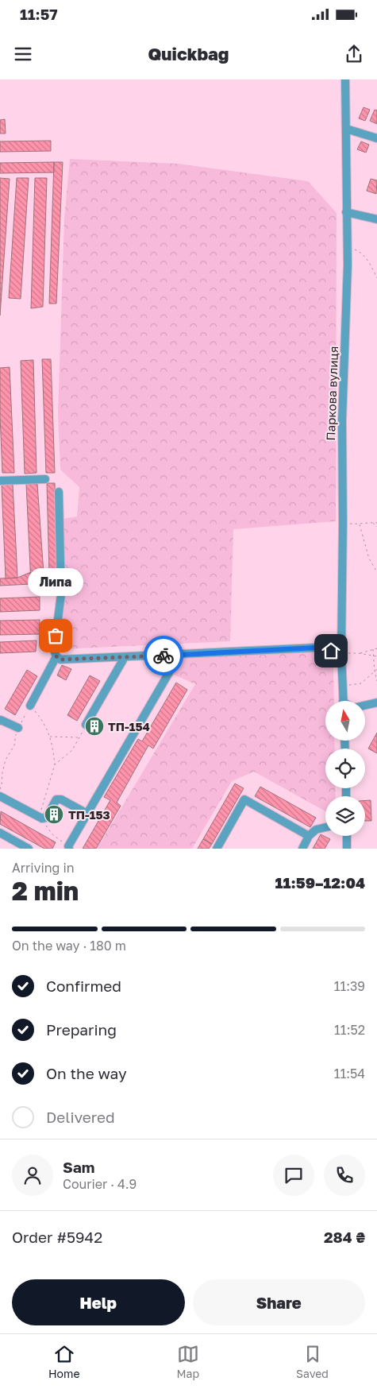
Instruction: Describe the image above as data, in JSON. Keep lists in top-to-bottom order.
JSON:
{
  "streets": {
    "street": ["Паркова вулиця"]
  },
  "places": {
    "other": ["Липа"],
    "building": ["ТП-154", "ТП-153"]
  },
  "north": "top",
  "page": {
    "status": "11:57",
    "header": "Quickbag",
    "bubble": "Липа",
    "heading": ["2 min", "Arriving in", "11:59–12:04"],
    "panel": [
      "Sam",
      "Courier · 4.9",
      "Order #5942",
      "284 ₴"
    ],
    "bar": "On the way · 180 m",
    "list": [
      ["Confirmed", "11:39"],
      ["Preparing", "11:52"],
      ["On the way", "11:54"],
      "Delivered"
    ],
    "buttons": ["Help", "Share"],
    "tabs": ["Home", "Map", "Saved"]
  }
}
